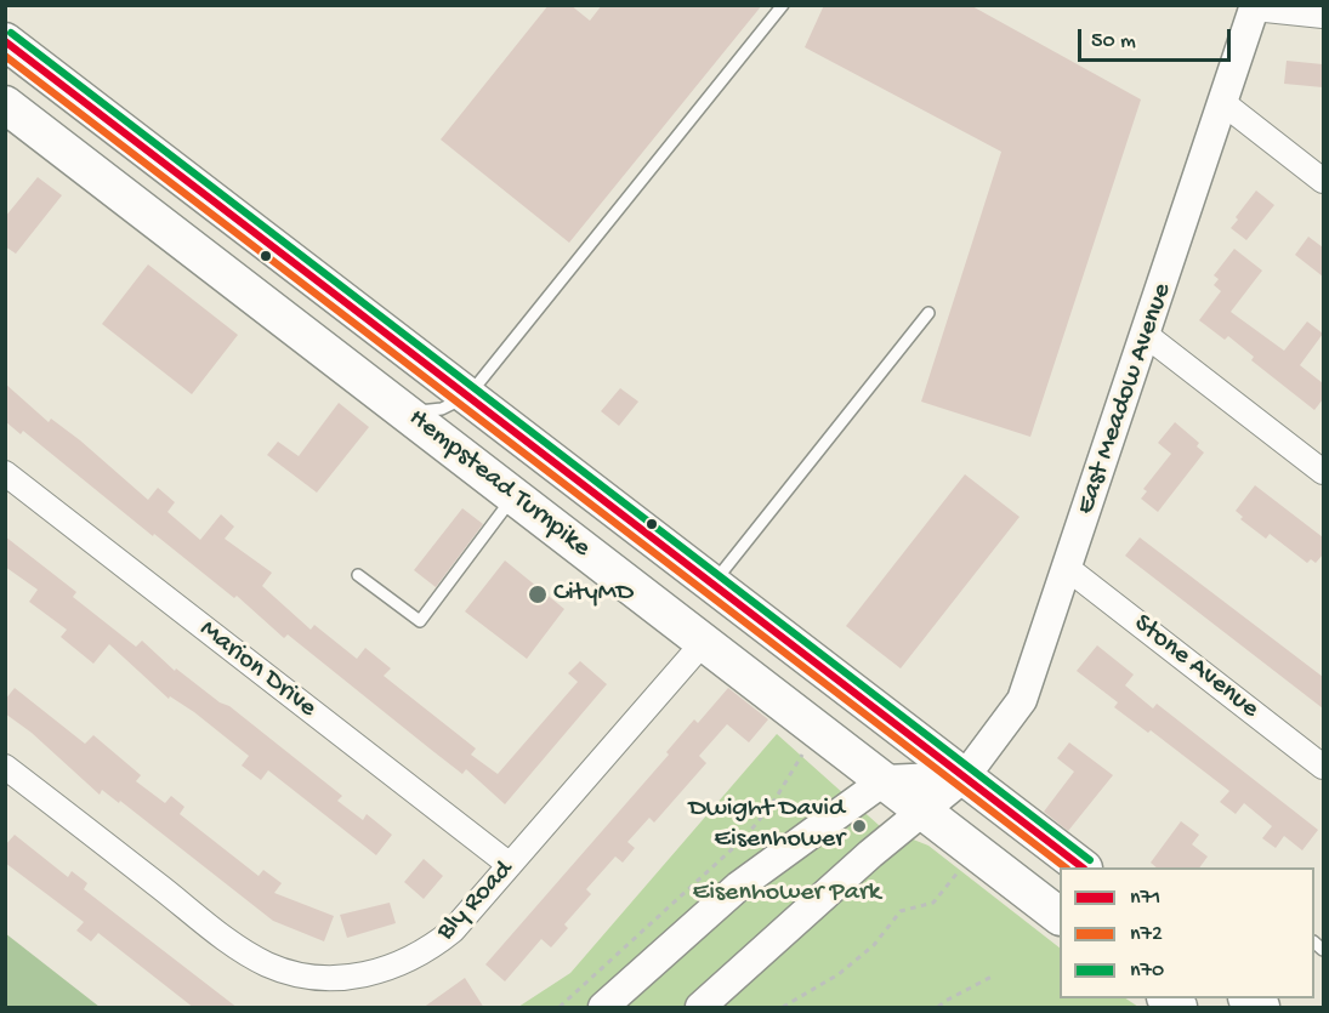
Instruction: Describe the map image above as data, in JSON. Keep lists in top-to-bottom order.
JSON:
{
  "streets": {
    "main road": ["Hempstead Turnpike"],
    "street": [
      "East Meadow Avenue",
      "Stone Avenue",
      "Marion Drive",
      "Bly Road"
    ]
  },
  "crossings": [
    ["East Meadow Avenue", "Hempstead Turnpike"],
    ["East Meadow Avenue", "Stone Avenue"],
    ["Hempstead Turnpike", "Bly Road"],
    ["Marion Drive", "Bly Road"]
  ],
  "parks": ["Eisenhower Park"],
  "places": ["CityMD", "Dwight David Eisenhower"],
  "lines": ["transit line n70", "transit line n71", "transit line n72"],
  "legend": ["n71", "n72", "n70"],
  "scale_bar": "50 m"
}
